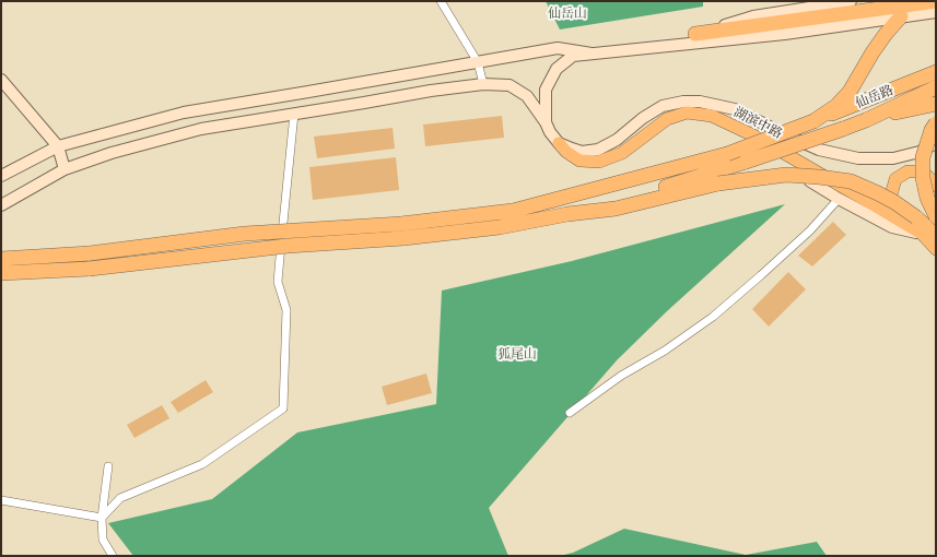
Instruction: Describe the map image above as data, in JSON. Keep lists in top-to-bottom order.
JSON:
{
  "streets": {
    "highway": ["仙岳路"],
    "main road": ["湖滨中路"]
  },
  "parks": ["仙岳山", "狐尾山"]
}
